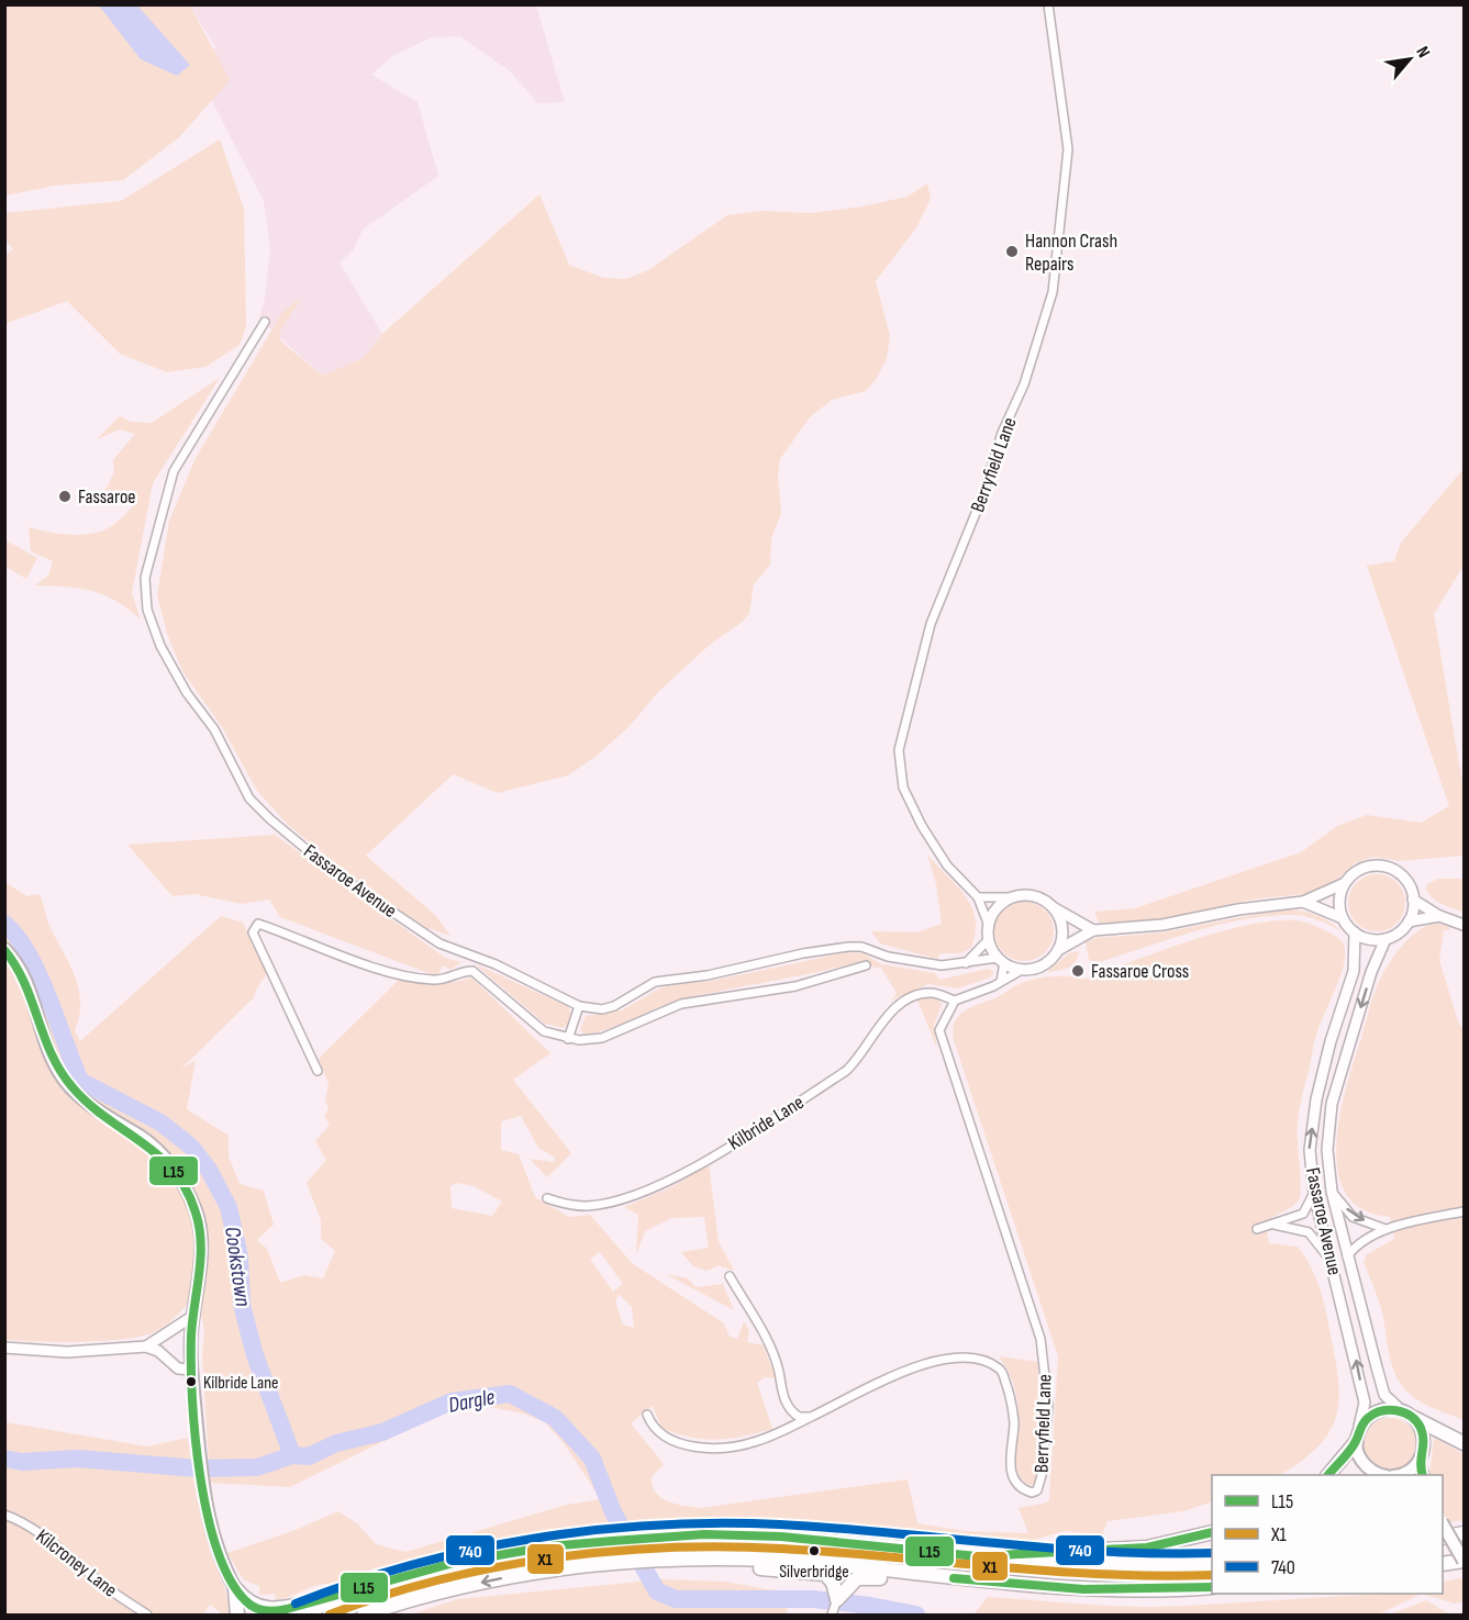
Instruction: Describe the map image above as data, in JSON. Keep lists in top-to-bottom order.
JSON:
{
  "streets": {
    "street": [
      "Berryfield Lane",
      "Fassaroe Avenue",
      "Kilbride Lane",
      "Kilcroney Lane"
    ]
  },
  "crossings": [
    ["Berryfield Lane", "Fassaroe Avenue"],
    ["Berryfield Lane", "Kilbride Lane"]
  ],
  "water": ["Cookstown", "Dargle"],
  "places": [
    "Hannon Crash Repairs",
    "Fassaroe",
    "Fassaroe Cross",
    "Kilbride Lane",
    "Silverbridge"
  ],
  "lines": ["transit line L15", "transit line 740", "transit line X1"],
  "legend": ["L15", "X1", "740"],
  "north": "top right"
}
